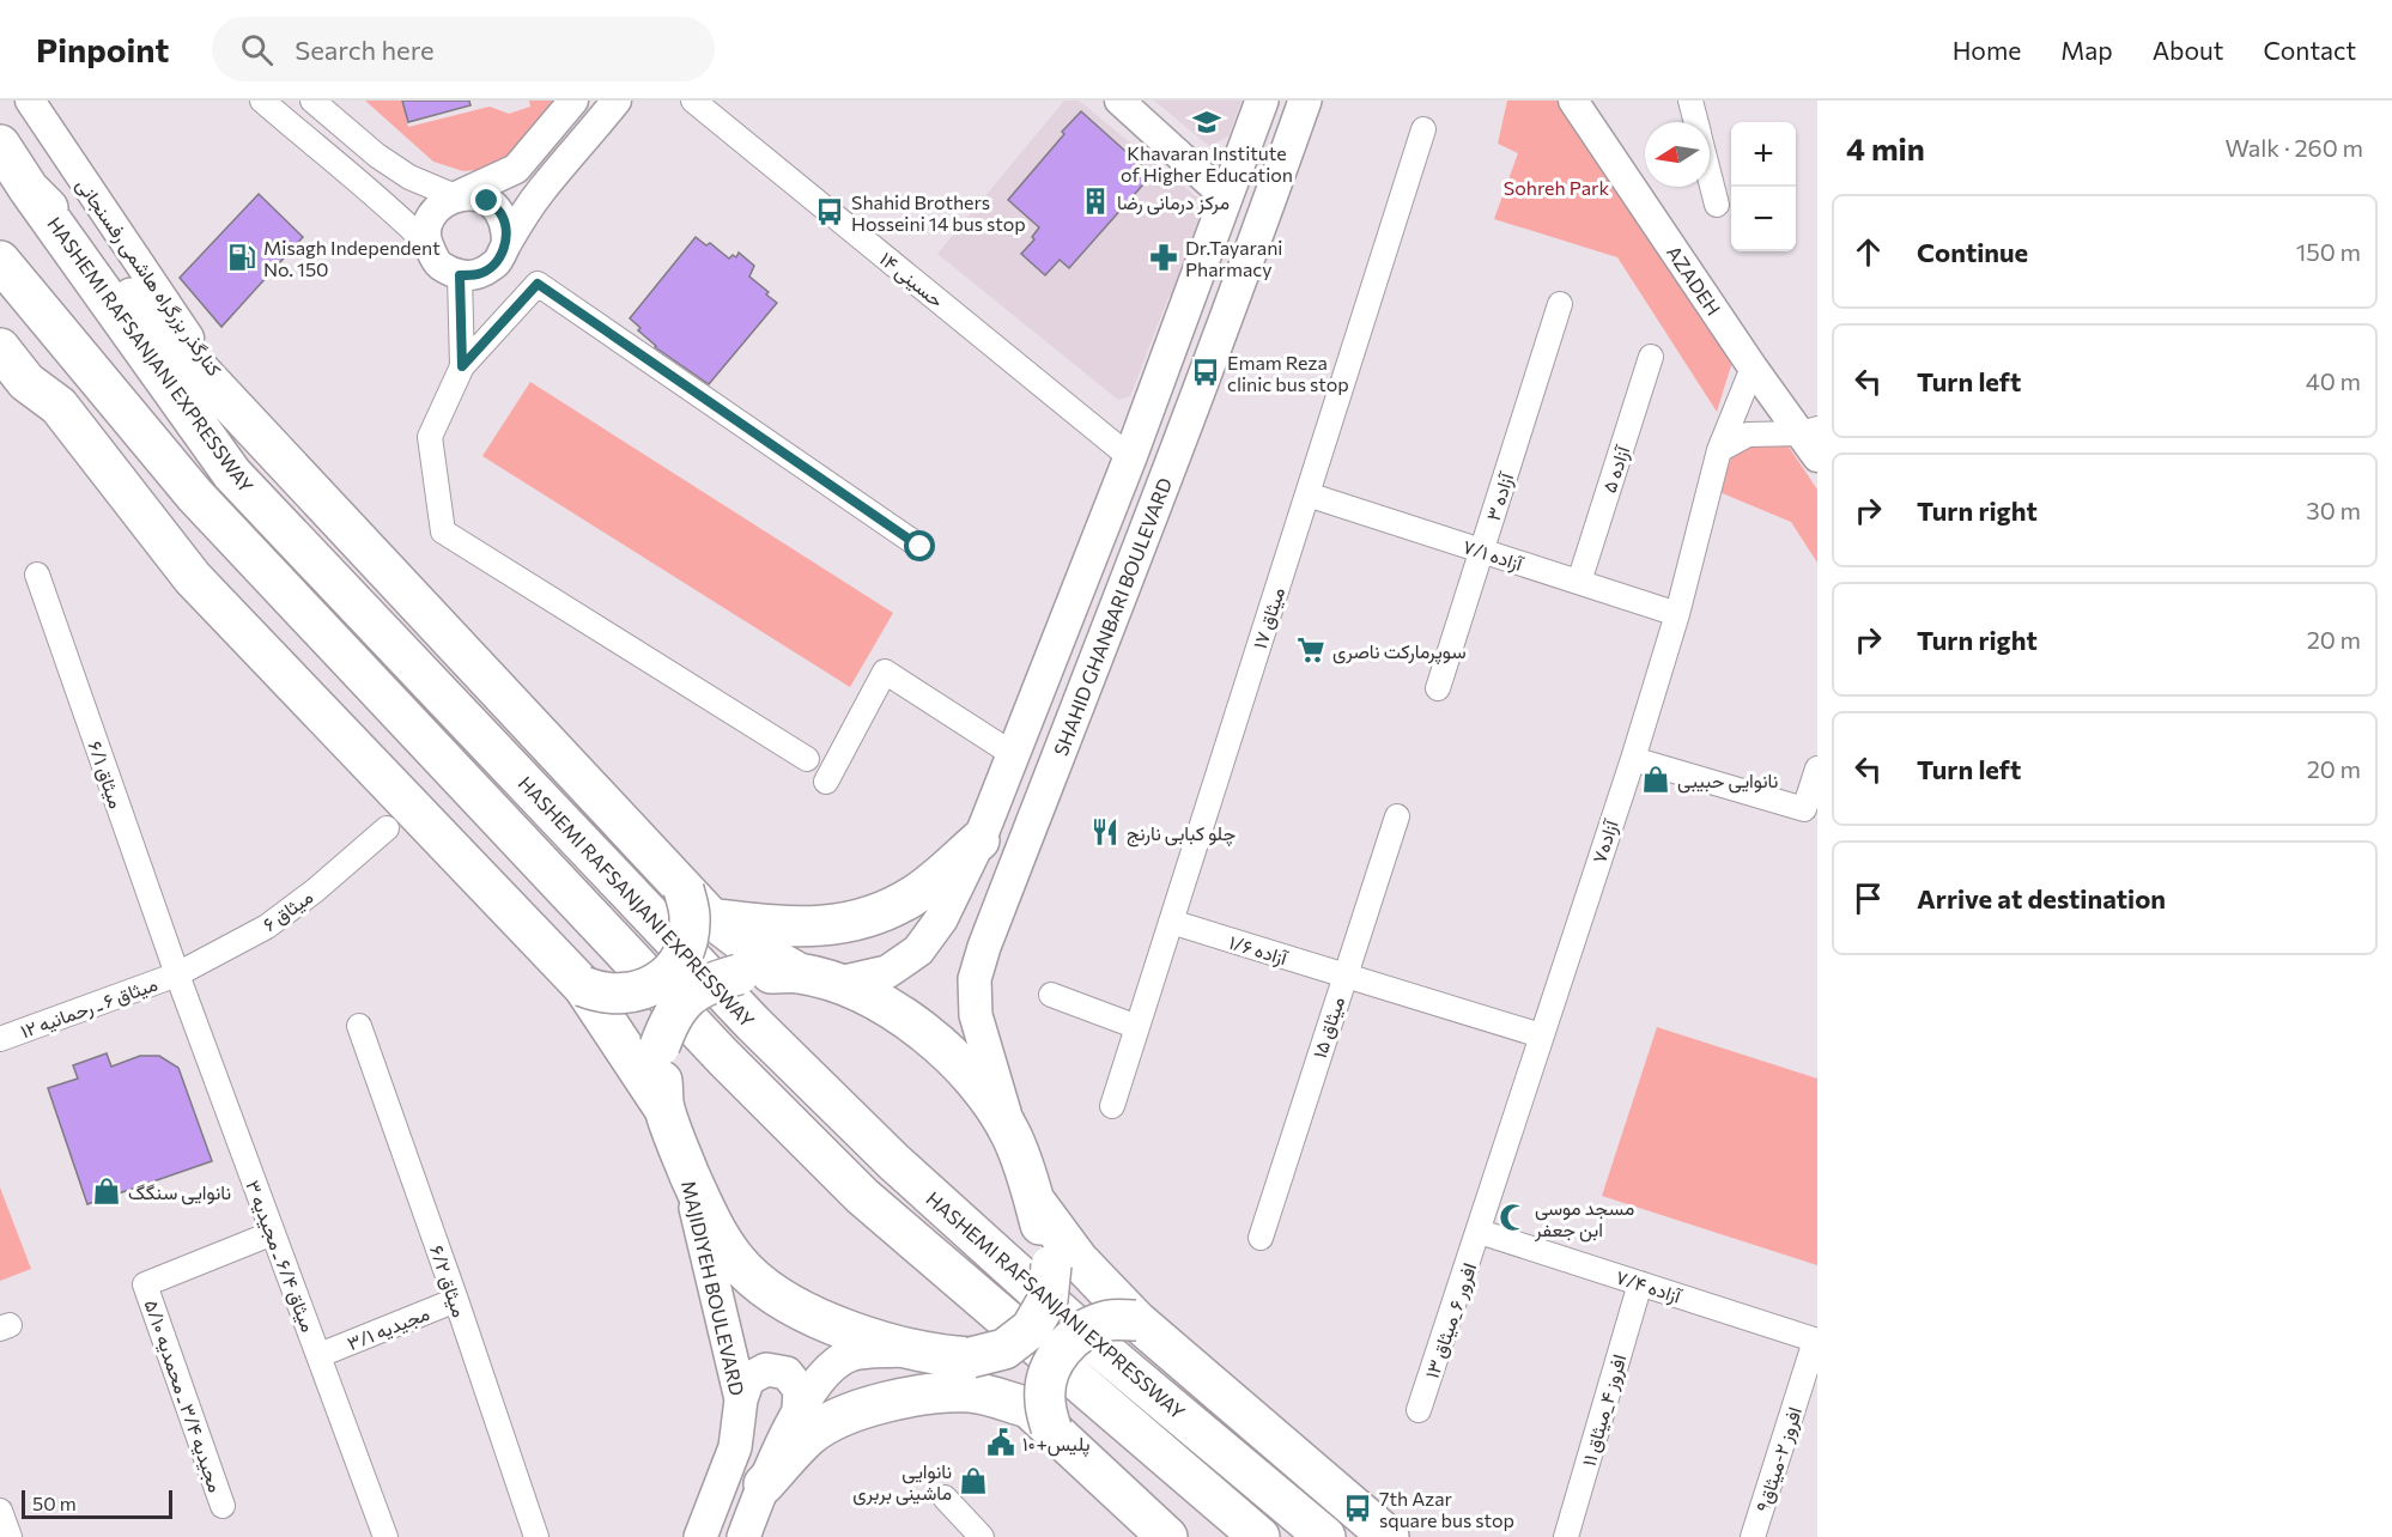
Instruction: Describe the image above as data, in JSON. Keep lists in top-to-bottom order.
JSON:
{
  "streets": {
    "highway": ["HASHEMI RAFSANJANI EXPRESSWAY"],
    "main road": ["SHAHID GHANBARI BOULEVARD", "MAJIDIYEH BOULEVARD"],
    "street": [
      "کنارگذر بزرگراه هاشمی رفسنجانی",
      "حسینی ۱۴",
      "AZADEH",
      "آزاده ۵",
      "آزاده ۳",
      "آزاده ۷/۱",
      "میثاق ۱۷",
      "میثاق ۶/۱",
      "آزاده۷",
      "میثاق ۶",
      "آزاده ۱/۶",
      "میثاق ۶ ـ رحمانیه ۱۲",
      "میثاق ۱۵",
      "میثاق ۶/۴ ـ مجیدیه ۳",
      "میثاق ۶/۲",
      "آزاده ۷/۴",
      "افرور ۶_میثاق ۱۳",
      "مجیدیه ۳/۱",
      "مجیدیه ۳/۴ ـ محمدیه ۵/۱۰",
      "افروز ۴_میثاق ۱۱",
      "افروز ۲-میثاق۹"
    ]
  },
  "crossings": [
    ["کنارگذر بزرگراه هاشمی رفسنجانی", "HASHEMI RAFSANJANI EXPRESSWAY"],
    ["حسینی ۱۴", "SHAHID GHANBARI BOULEVARD"],
    ["AZADEH", "آزاده۷"],
    ["HASHEMI RAFSANJANI EXPRESSWAY", "SHAHID GHANBARI BOULEVARD"],
    ["آزاده ۵", "آزاده ۷/۱"],
    ["آزاده ۳", "آزاده ۷/۱"],
    ["آزاده ۷/۱", "میثاق ۱۷"],
    ["آزاده ۷/۱", "آزاده۷"],
    ["میثاق ۱۷", "آزاده ۱/۶"],
    ["میثاق ۶/۱", "میثاق ۶"],
    ["میثاق ۶/۱", "میثاق ۶ ـ رحمانیه ۱۲"],
    ["میثاق ۶/۱", "میثاق ۶/۴ ـ مجیدیه ۳"],
    ["آزاده۷", "آزاده ۱/۶"],
    ["آزاده۷", "آزاده ۷/۴"],
    ["آزاده۷", "افرور ۶_میثاق ۱۳"],
    ["میثاق ۶", "میثاق ۶ ـ رحمانیه ۱۲"],
    ["میثاق ۶", "میثاق ۶/۴ ـ مجیدیه ۳"],
    ["آزاده ۱/۶", "میثاق ۱۵"],
    ["میثاق ۶ ـ رحمانیه ۱۲", "میثاق ۶/۴ ـ مجیدیه ۳"],
    ["میثاق ۶/۴ ـ مجیدیه ۳", "مجیدیه ۳/۱"],
    ["میثاق ۶/۴ ـ مجیدیه ۳", "مجیدیه ۳/۴ ـ محمدیه ۵/۱۰"],
    ["میثاق ۶/۲", "مجیدیه ۳/۱"],
    ["آزاده ۷/۴", "افرور ۶_میثاق ۱۳"],
    ["آزاده ۷/۴", "افروز ۴_میثاق ۱۱"],
    ["آزاده ۷/۴", "افروز ۲-میثاق۹"]
  ],
  "parks": ["Sohreh Park"],
  "places": {
    "school or university": ["Khavaran Institute of Higher Education"],
    "building": ["مرکز درمانی رضا"],
    "bus stop": ["Shahid Brothers Hosseini 14 bus stop", "Emam Reza clinic bus stop", "7th Azar square bus stop"],
    "fuel station": ["Misagh Independent No. 150"],
    "pharmacy": ["Dr.Tayarani Pharmacy"],
    "supermarket": ["سوپرمارکت ناصری"],
    "shop": ["نانوایی حبیبی", "نانوایی سنگگ", "نانوایی ماشینی بربری"],
    "restaurant": ["چلو کبابی نارنج"],
    "mosque": ["مسجد موسی ابن جعفر"],
    "public building": ["پلیس+۱۰"]
  },
  "scale_bar": "50 m",
  "north": "left",
  "page": {
    "header": "Pinpoint",
    "search": "Search here",
    "nav": [
      "Home",
      "Map",
      "About",
      "Contact"
    ],
    "heading": ["4 min", "Walk · 260 m"],
    "map_buttons": ["+", "−"],
    "list": [
      ["Continue", "150 m"],
      ["Turn left", "40 m"],
      ["Turn right", "30 m"],
      ["Turn right", "20 m"],
      ["Turn left", "20 m"],
      "Arrive at destination"
    ],
    "scale": "50 m"
  }
}
